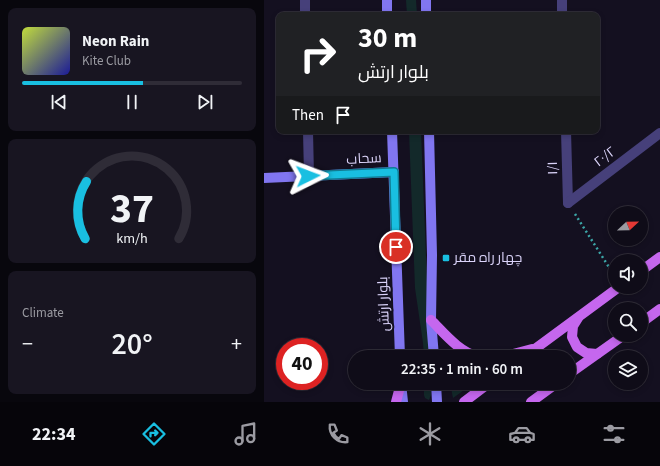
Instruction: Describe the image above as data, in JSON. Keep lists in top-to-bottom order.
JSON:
{
  "streets": {
    "main road": ["سحاب", "بلوار ارتش"],
    "street": ["۲۰/۲", "۱/۱"]
  },
  "crossings": [
    ["۲۰/۲", "۱/۱"],
    ["سحاب", "بلوار ارتش"]
  ],
  "places": {
    "transit": ["چهار راه مقر"]
  },
  "north": "right",
  "page": {
    "turn": ["30 m", "بلوار ارتش"],
    "song": ["Neon Rain", "Kite Club"],
    "then": "Then",
    "tile": "Climate",
    "heat": ["−", "20°", "+"],
    "limit": "40",
    "trip": "22:35 · 1 min · 60 m",
    "tabs": "22:34",
    "gauge": ["37", "km/h"]
  }
}
